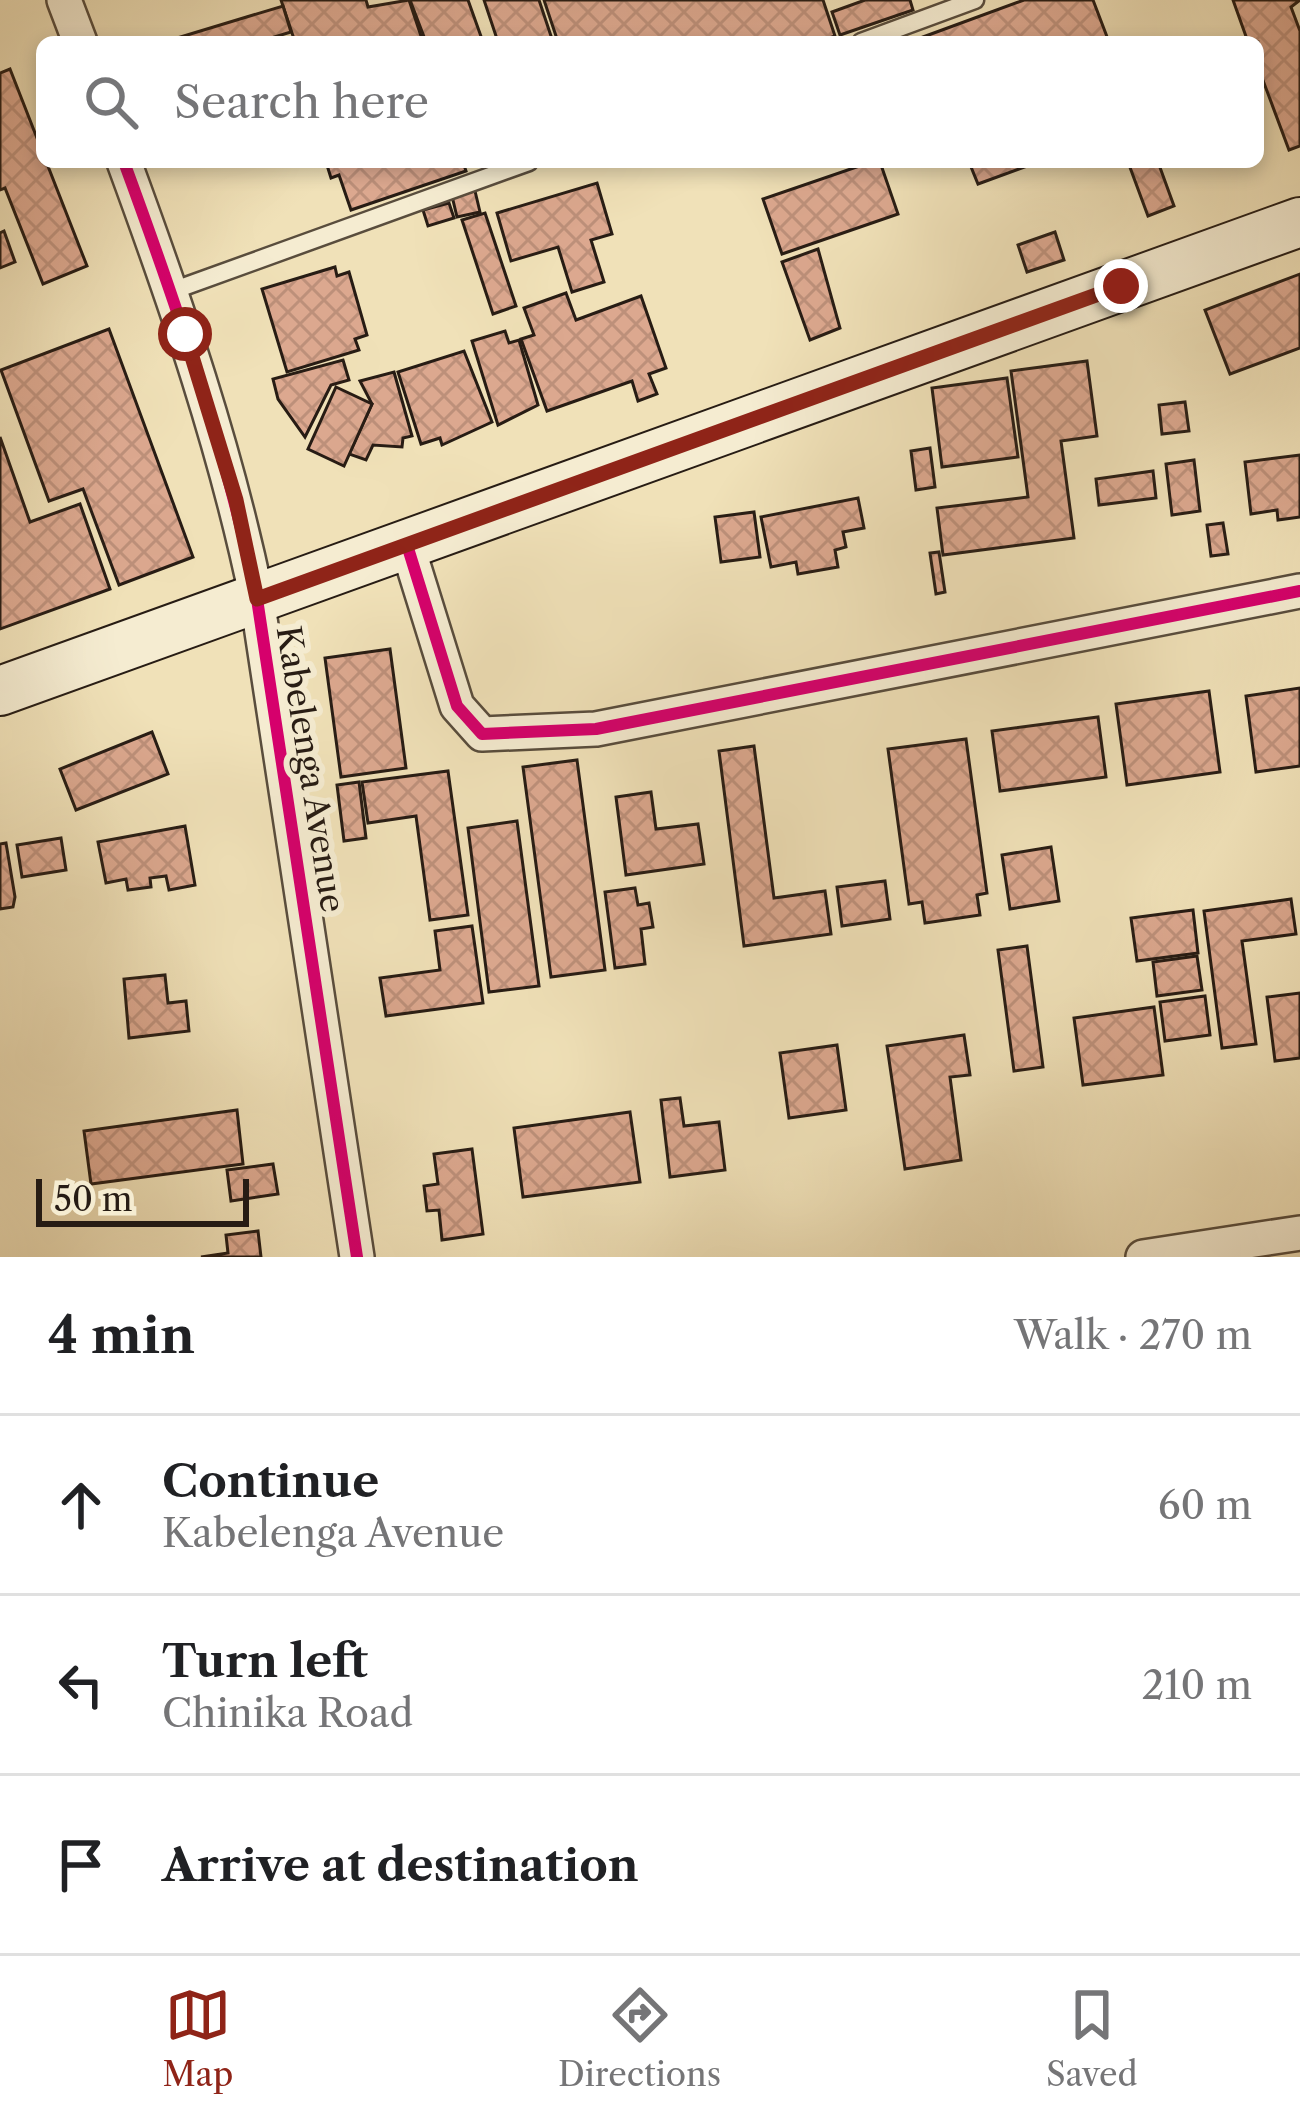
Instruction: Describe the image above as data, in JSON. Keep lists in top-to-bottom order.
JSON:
{
  "streets": {
    "street": ["Kabelenga Avenue"]
  },
  "scale_bar": "50 m",
  "page": {
    "search": "Search here",
    "scale": "50 m",
    "heading": ["4 min", "Walk · 270 m"],
    "list": [
      ["Continue", "Kabelenga Avenue", "60 m"],
      ["Turn left", "Chinika Road", "210 m"],
      "Arrive at destination"
    ],
    "nav": ["Map", "Directions", "Saved"]
  }
}
